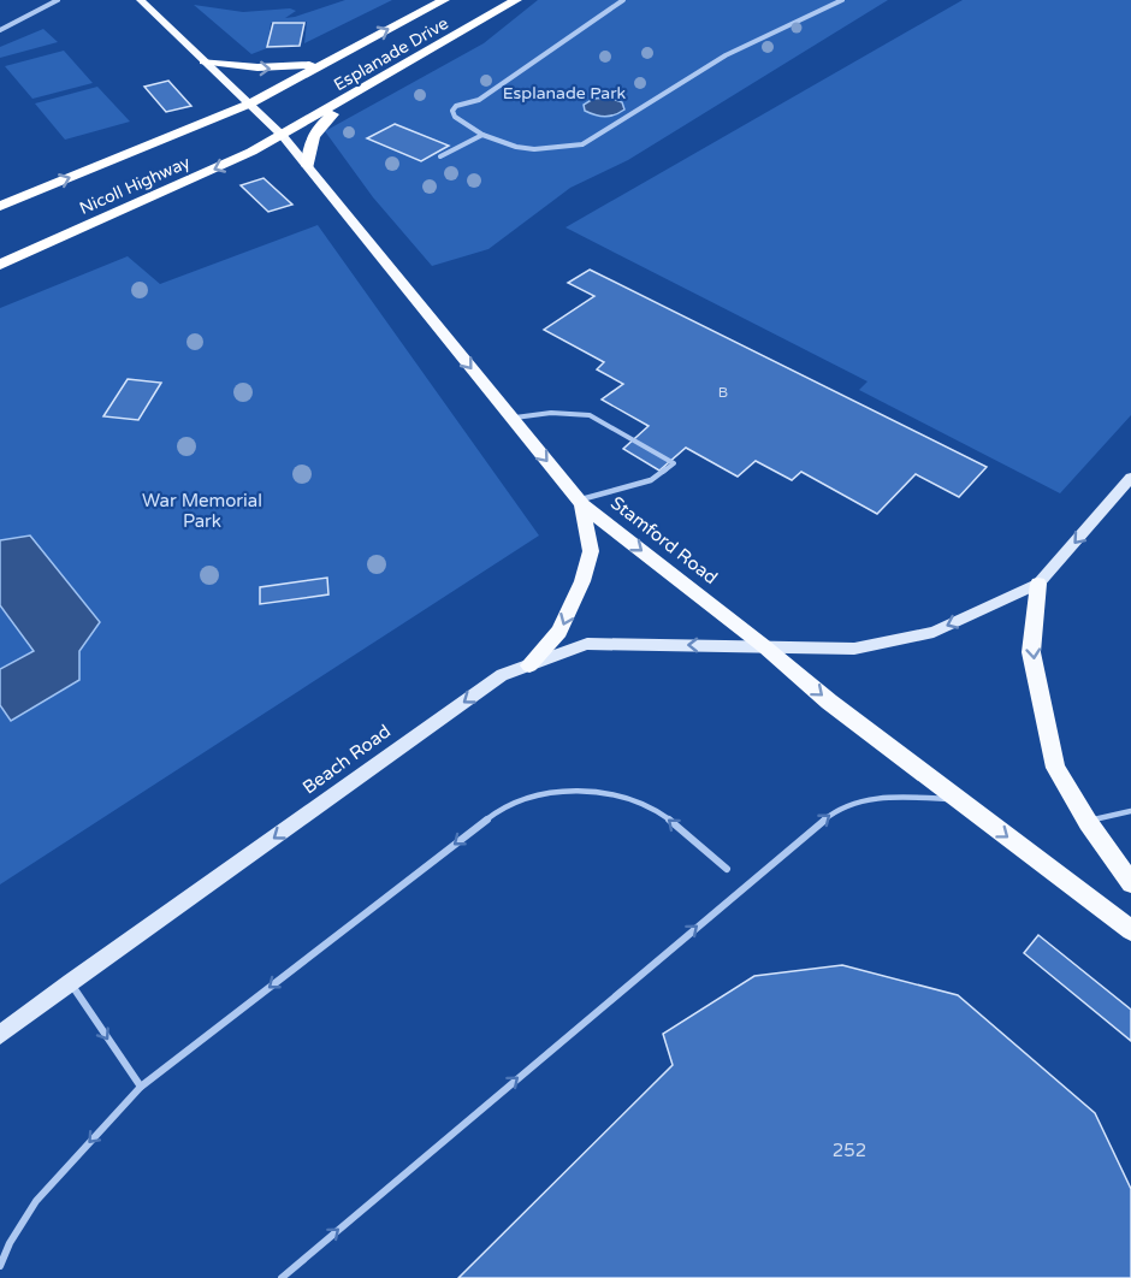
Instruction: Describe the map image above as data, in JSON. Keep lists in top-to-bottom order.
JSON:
{
  "streets": {
    "highway": ["Esplanade Drive", "Nicoll Highway"],
    "main road": ["Stamford Road", "Beach Road"]
  },
  "crossings": [
    ["Esplanade Drive", "Nicoll Highway"],
    ["Esplanade Drive", "Stamford Road"],
    ["Nicoll Highway", "Stamford Road"],
    ["Stamford Road", "Beach Road"]
  ],
  "one_way": ["Stamford Road", "Beach Road"],
  "parks": ["Esplanade Park", "War Memorial Park"],
  "house_numbers": ["B", "252"]
}
